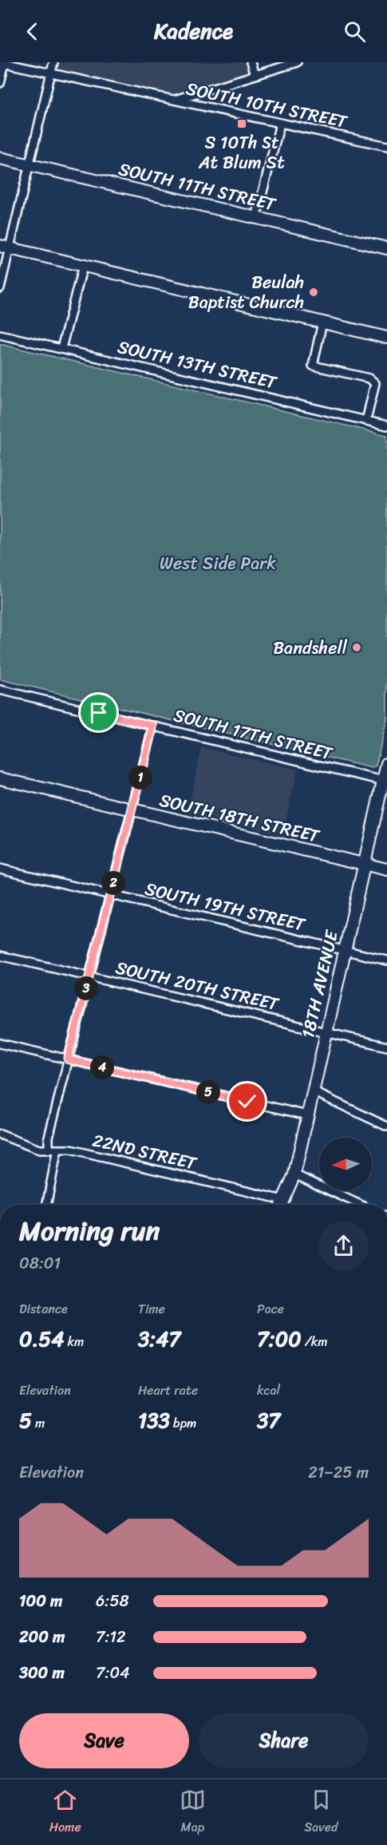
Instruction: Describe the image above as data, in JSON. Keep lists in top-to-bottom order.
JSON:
{
  "streets": {
    "street": [
      "SOUTH 10TH STREET",
      "SOUTH 11TH STREET",
      "SOUTH 13TH STREET",
      "SOUTH 17TH STREET",
      "SOUTH 18TH STREET",
      "SOUTH 19TH STREET",
      "18TH AVENUE",
      "SOUTH 20TH STREET",
      "22ND STREET"
    ]
  },
  "crossings": [
    ["SOUTH 17TH STREET", "18TH AVENUE"],
    ["SOUTH 18TH STREET", "18TH AVENUE"],
    ["SOUTH 19TH STREET", "18TH AVENUE"],
    ["18TH AVENUE", "SOUTH 20TH STREET"],
    ["18TH AVENUE", "22ND STREET"]
  ],
  "parks": ["West Side Park"],
  "places": {
    "transit": ["S 10Th St At Blum St"],
    "other": ["Beulah Baptist Church", "Bandshell"]
  },
  "north": "left",
  "page": {
    "header": "Kadence",
    "pins": [
      "1",
      "2",
      "3",
      "4",
      "5"
    ],
    "heading": ["Morning run", "08:01"],
    "stats": [
      ["Distance", "0.54 km"],
      ["Time", "3:47"],
      ["Pace", "7:00 /km"],
      ["Elevation", "5 m"],
      ["Heart rate", "133 bpm"],
      ["kcal", "37"]
    ],
    "chart": ["Elevation", "21–25 m"],
    "list": [
      {
        "name": "100 m",
        "note": "6:58"
      },
      {
        "name": "200 m",
        "note": "7:12"
      },
      {
        "name": "300 m",
        "note": "7:04"
      }
    ],
    "buttons": ["Save", "Share"],
    "tabs": ["Home", "Map", "Saved"]
  }
}
